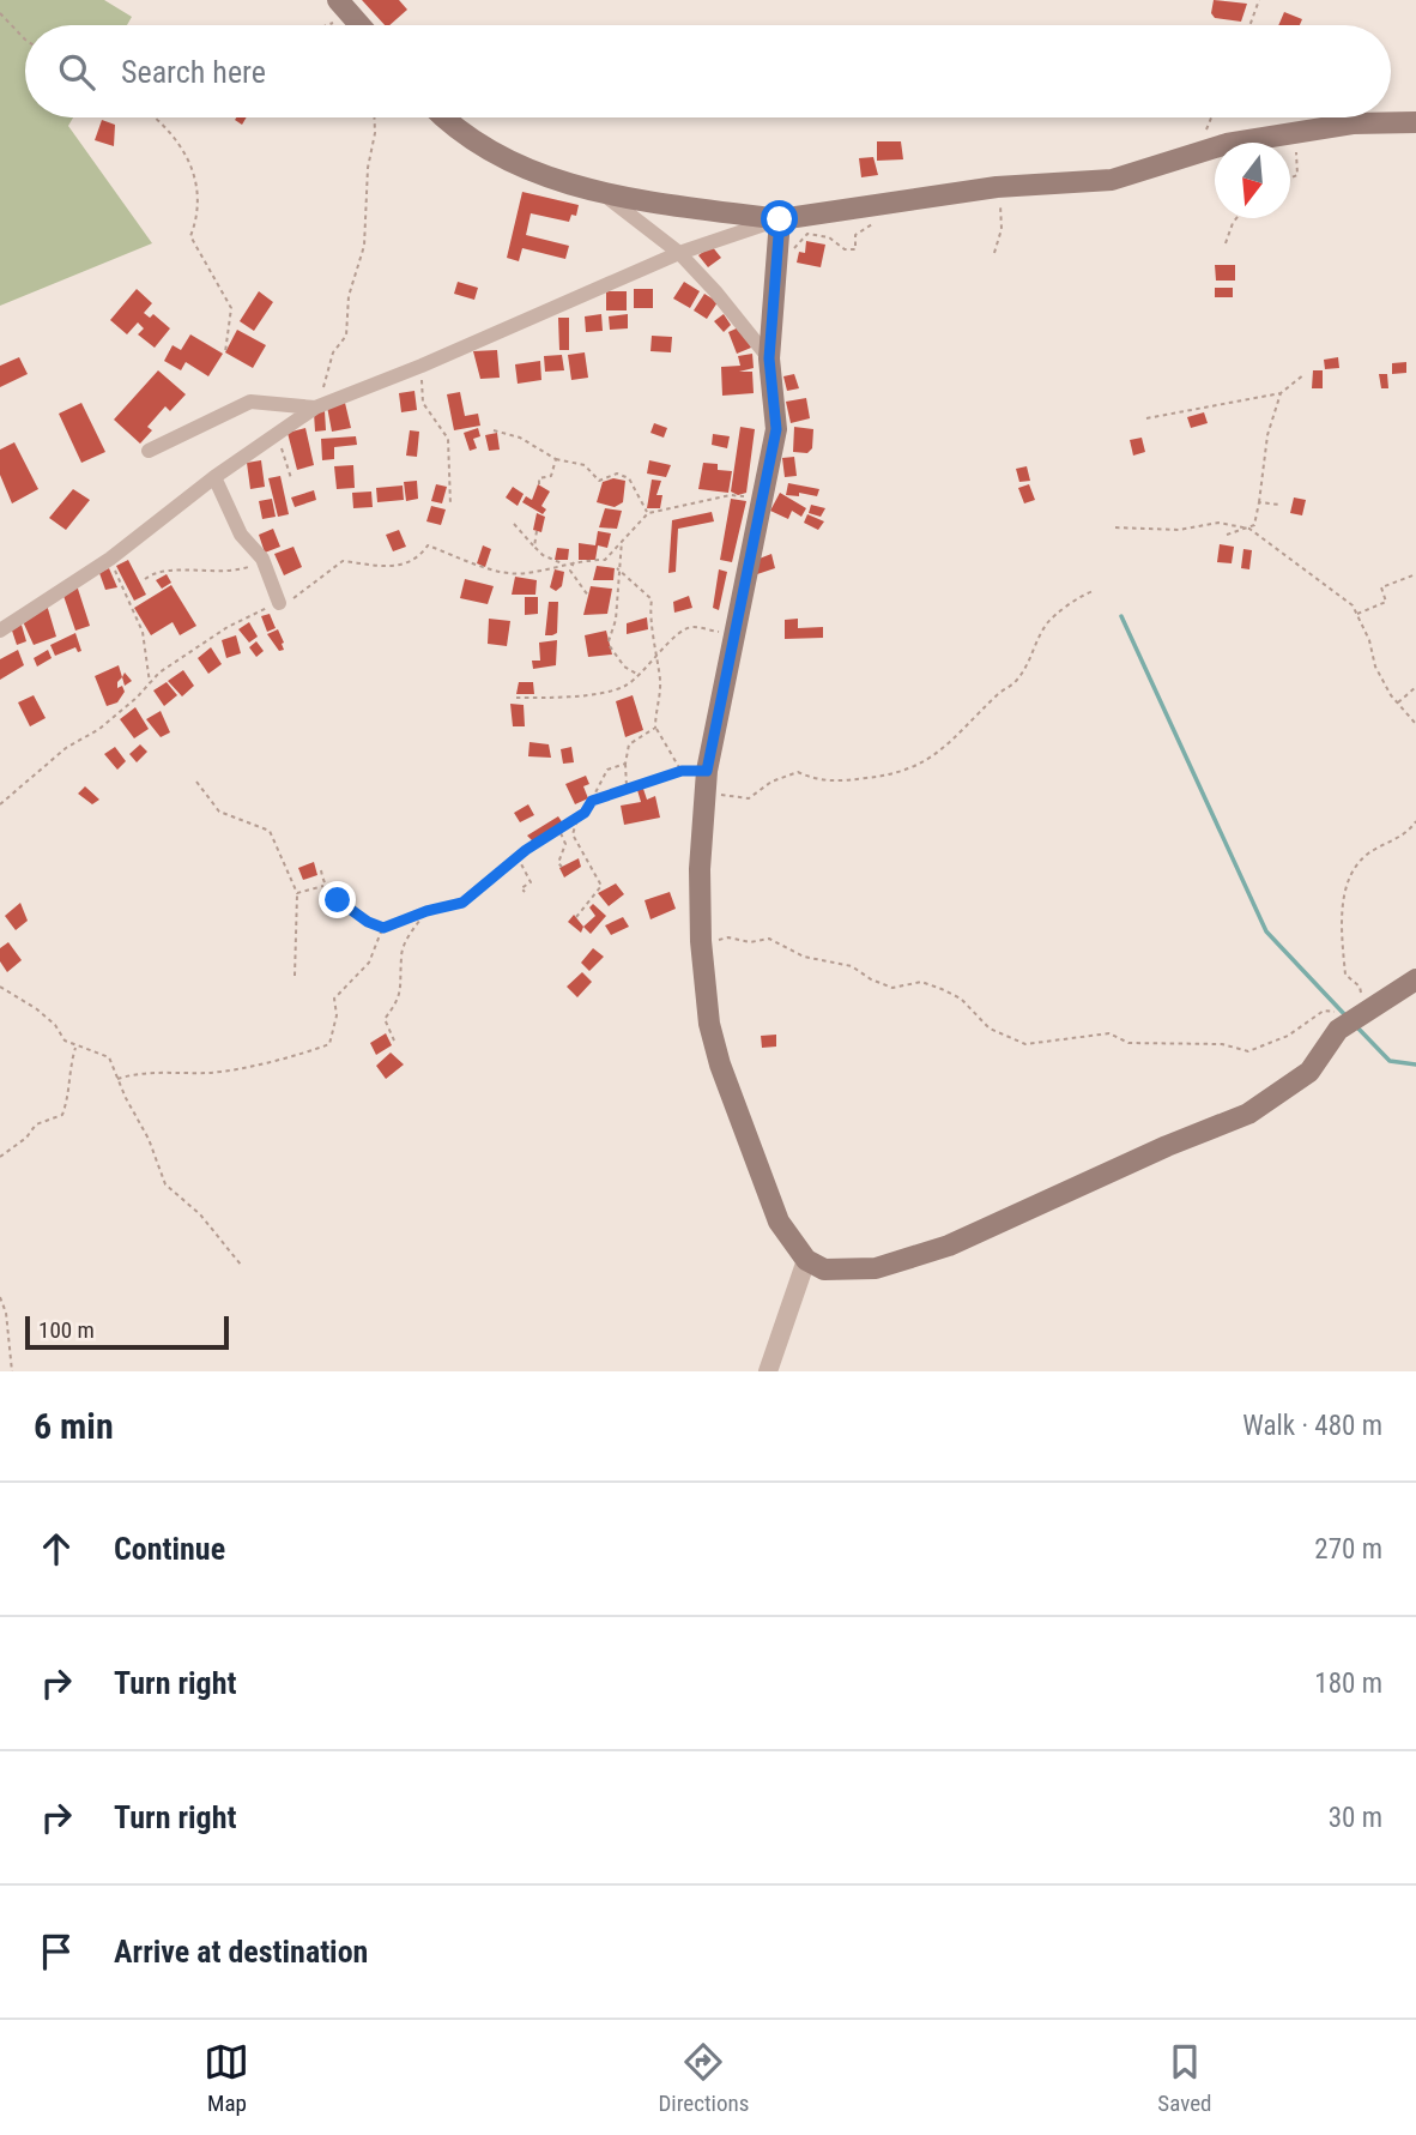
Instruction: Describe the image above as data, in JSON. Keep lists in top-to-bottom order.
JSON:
{
  "scale_bar": "100 m",
  "north": "bottom",
  "page": {
    "search": "Search here",
    "scale": "100 m",
    "heading": ["6 min", "Walk · 480 m"],
    "list": [
      ["Continue", "270 m"],
      ["Turn right", "180 m"],
      ["Turn right", "30 m"],
      "Arrive at destination"
    ],
    "nav": ["Map", "Directions", "Saved"]
  }
}
